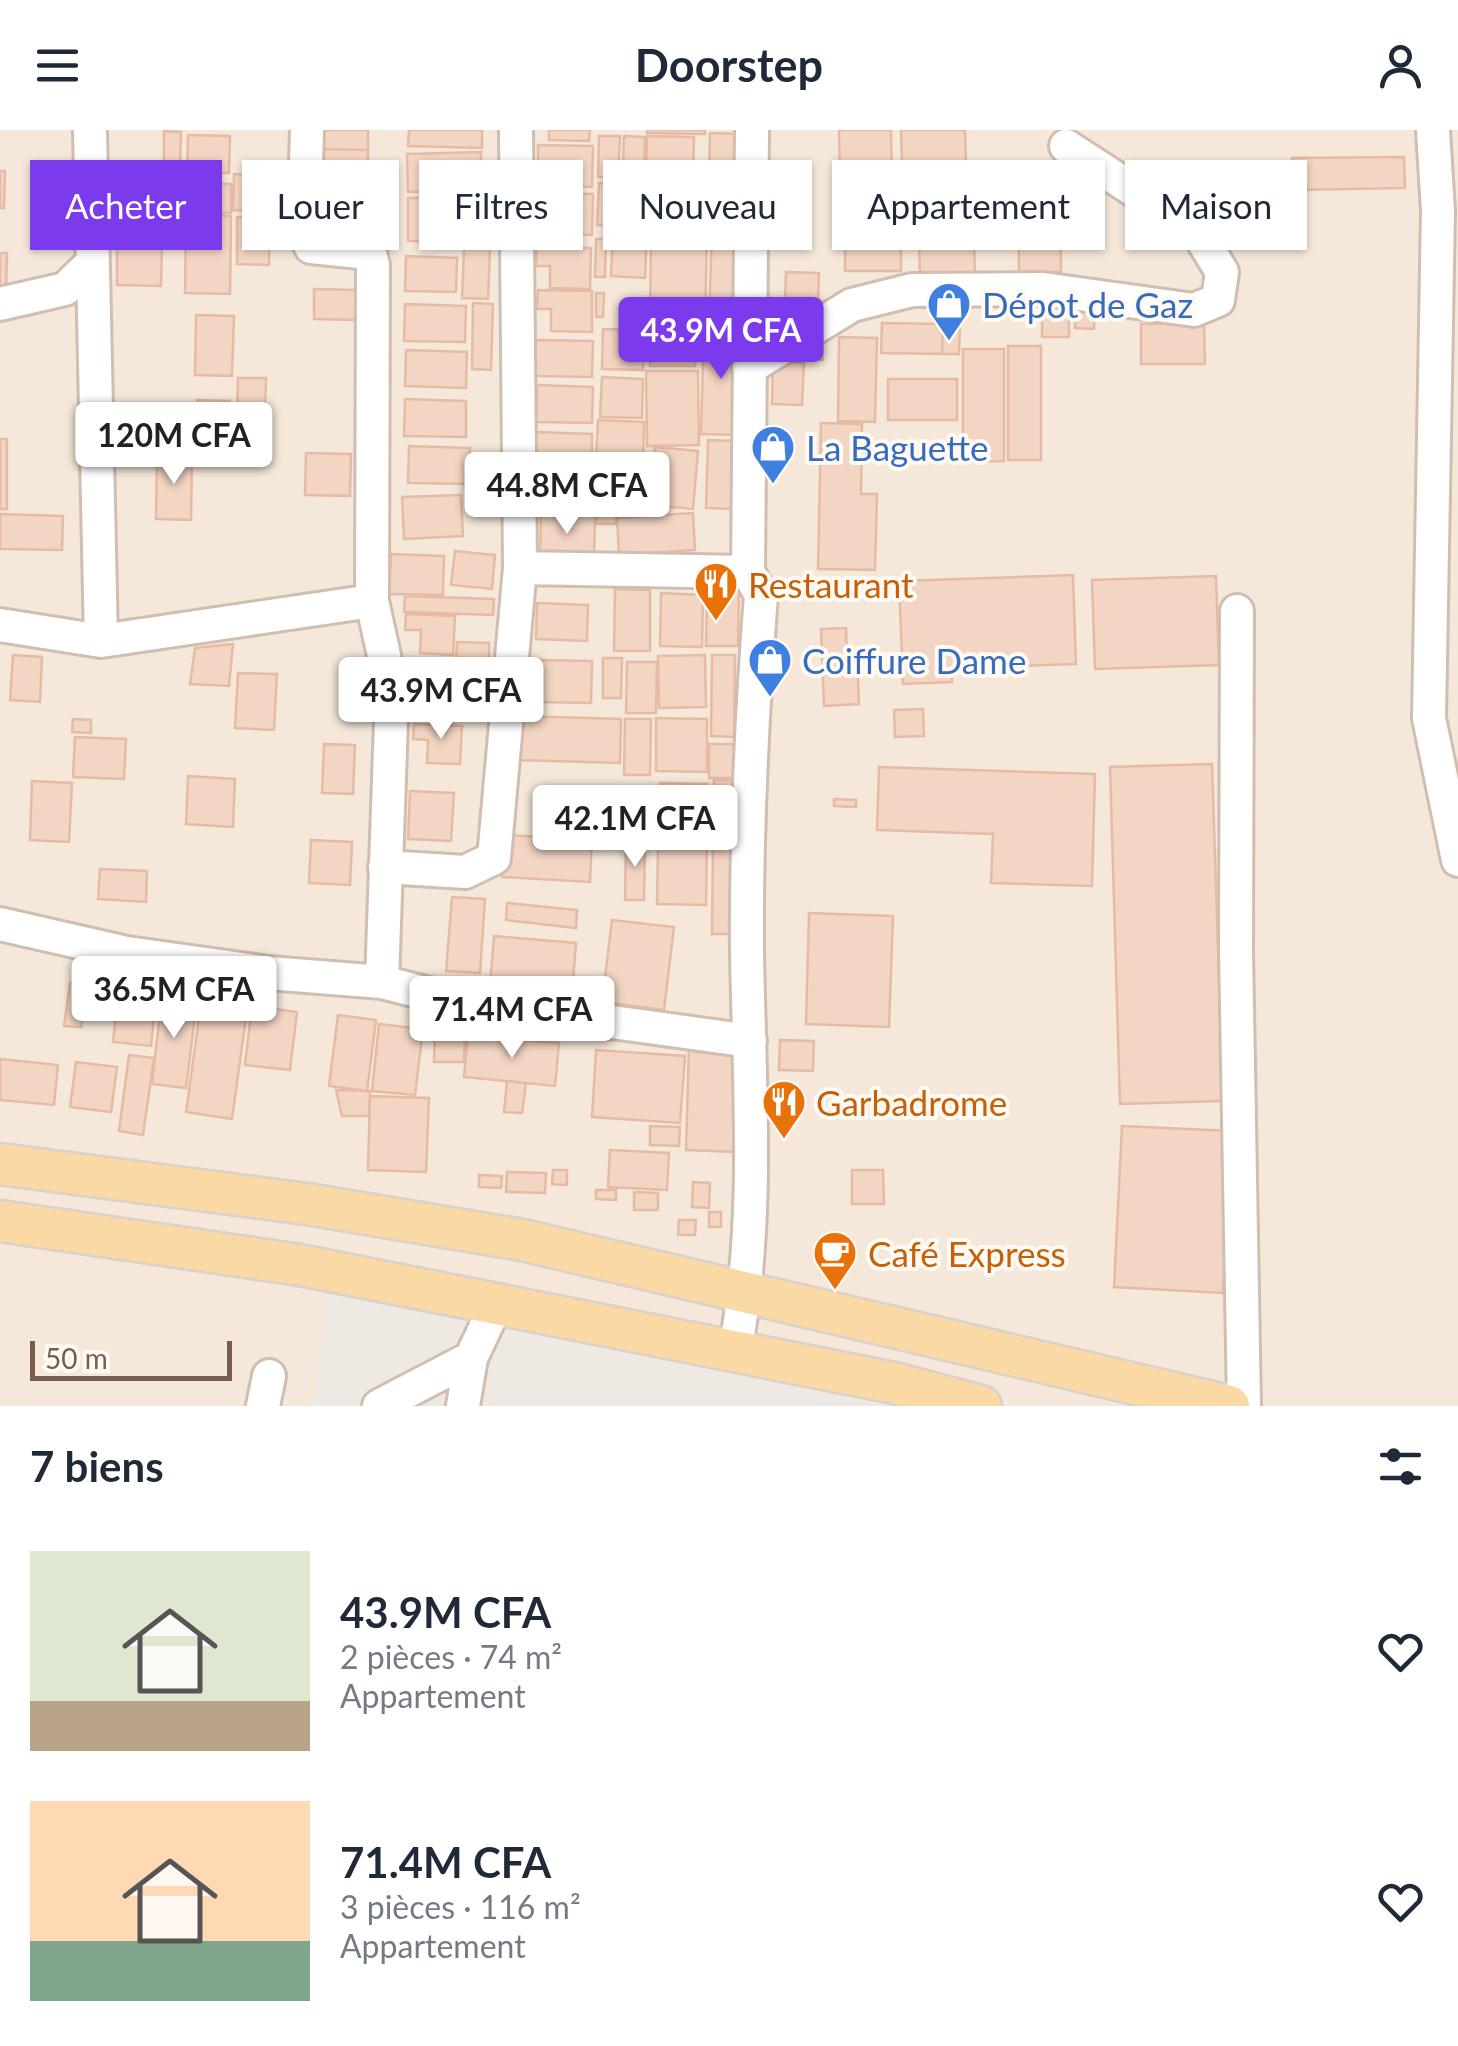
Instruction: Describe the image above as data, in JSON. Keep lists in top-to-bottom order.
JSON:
{
  "places": {
    "shop": ["Dépot de Gaz", "La Baguette", "Coiffure Dame"],
    "restaurant": ["Restaurant", "Garbadrome"],
    "cafe": ["Café Express"]
  },
  "scale_bar": "50 m",
  "page": {
    "header": "Doorstep",
    "chip": [
      "Acheter",
      "Louer",
      "Filtres",
      "Nouveau",
      "Appartement",
      "Maison"
    ],
    "price": [
      "43.9M CFA",
      "120M CFA",
      "44.8M CFA",
      "43.9M CFA",
      "42.1M CFA",
      "36.5M CFA",
      "71.4M CFA"
    ],
    "scale": "50 m",
    "heading": "7 biens",
    "list": [
      {
        "name": "43.9M CFA",
        "note": "2 pièces · 74 m² · Appartement"
      },
      {
        "name": "71.4M CFA",
        "note": "3 pièces · 116 m² · Appartement"
      }
    ]
  }
}
